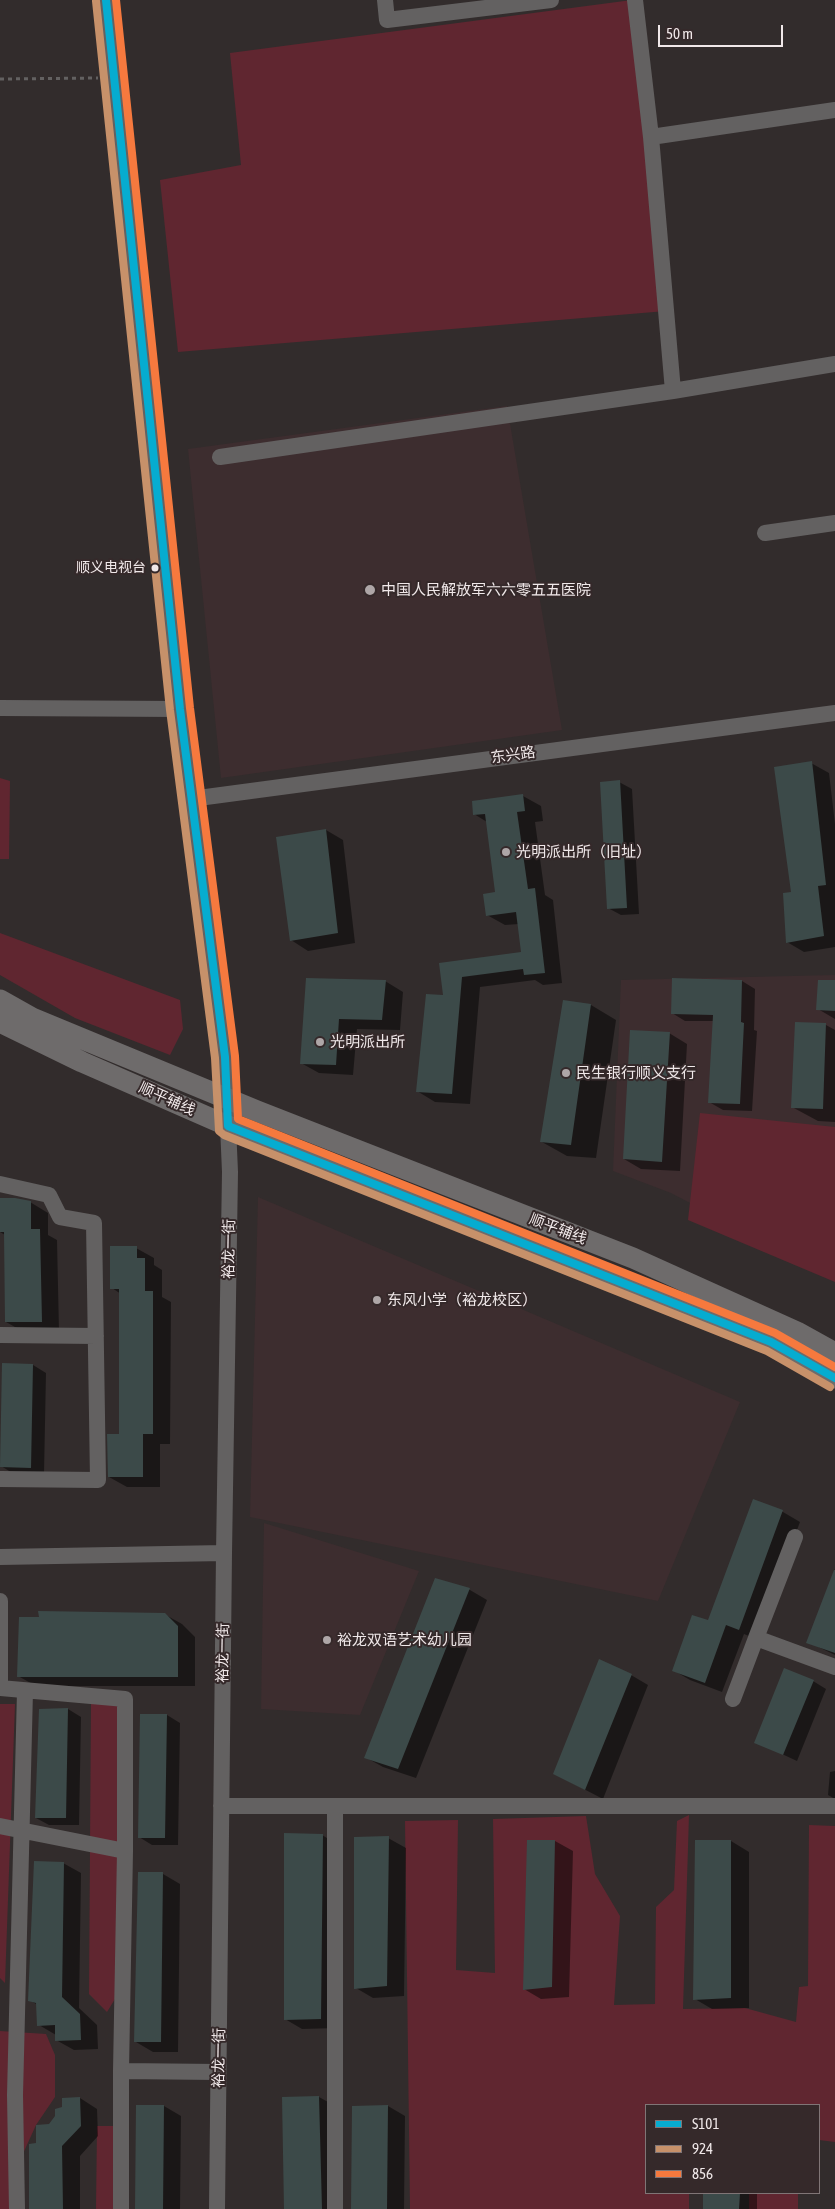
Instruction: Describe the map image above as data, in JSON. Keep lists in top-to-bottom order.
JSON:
{
  "streets": {
    "main road": ["顺平辅线"],
    "street": ["东兴路", "裕龙一街"]
  },
  "crossings": [
    ["东兴路", "裕龙一街"],
    ["顺平辅线", "裕龙一街"]
  ],
  "places": [
    "顺义电视台",
    "中国人民解放军六六零五五医院",
    "光明派出所（旧址）",
    "光明派出所",
    "民生银行顺义支行",
    "东风小学（裕龙校区）",
    "裕龙双语艺术幼儿园"
  ],
  "lines": ["transit line S101", "transit line 856", "transit line 924"],
  "legend": ["S101", "924", "856"],
  "scale_bar": "50 m"
}
